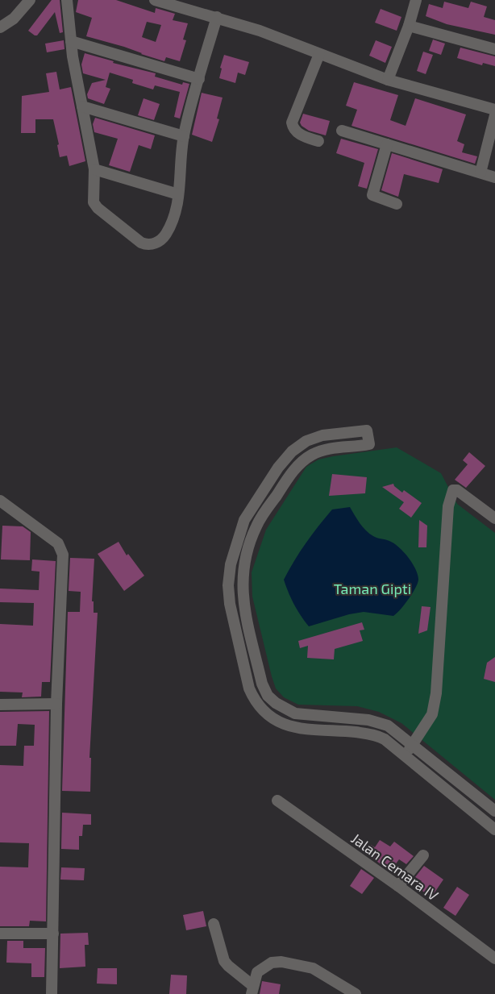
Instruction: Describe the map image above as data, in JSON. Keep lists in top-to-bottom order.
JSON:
{
  "streets": {
    "street": ["Jalan Cemara IV"]
  },
  "parks": ["Taman Gipti"]
}
